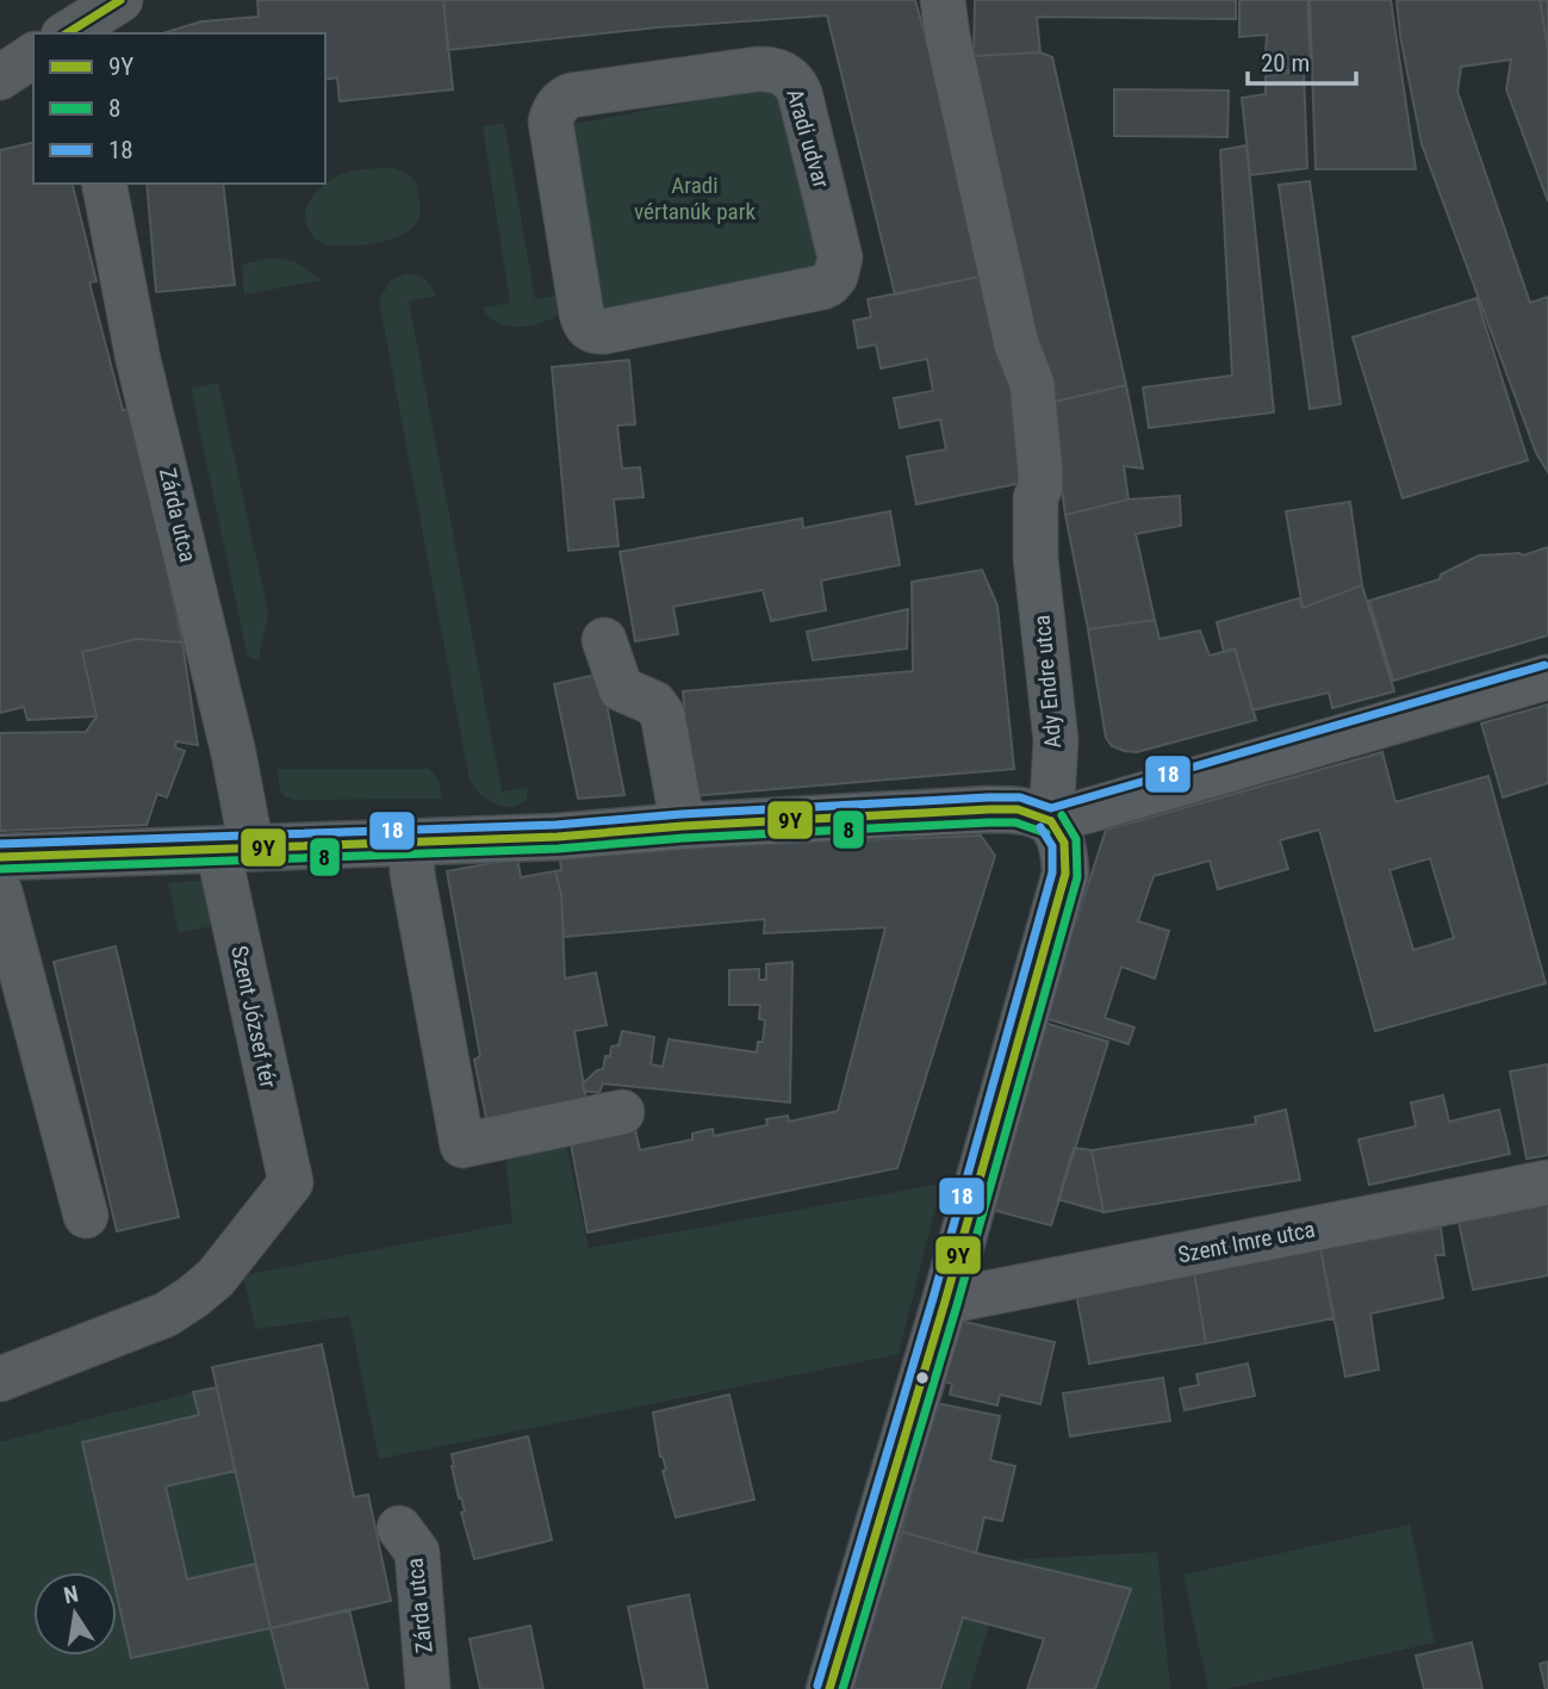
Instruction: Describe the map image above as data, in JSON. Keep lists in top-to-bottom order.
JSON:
{
  "streets": {
    "main road": ["Ady Endre utca"],
    "street": [
      "Aradi udvar",
      "Zárda utca",
      "Szent József tér",
      "Szent Imre utca"
    ]
  },
  "crossings": [
    ["Zárda utca", "Szent József tér"],
    ["Ady Endre utca", "Szent Imre utca"]
  ],
  "parks": ["Aradi vértanúk park"],
  "lines": ["transit line 9Y", "transit line 18", "transit line 8"],
  "legend": ["9Y", "8", "18"],
  "scale_bar": "20 m",
  "north": "top"
}
